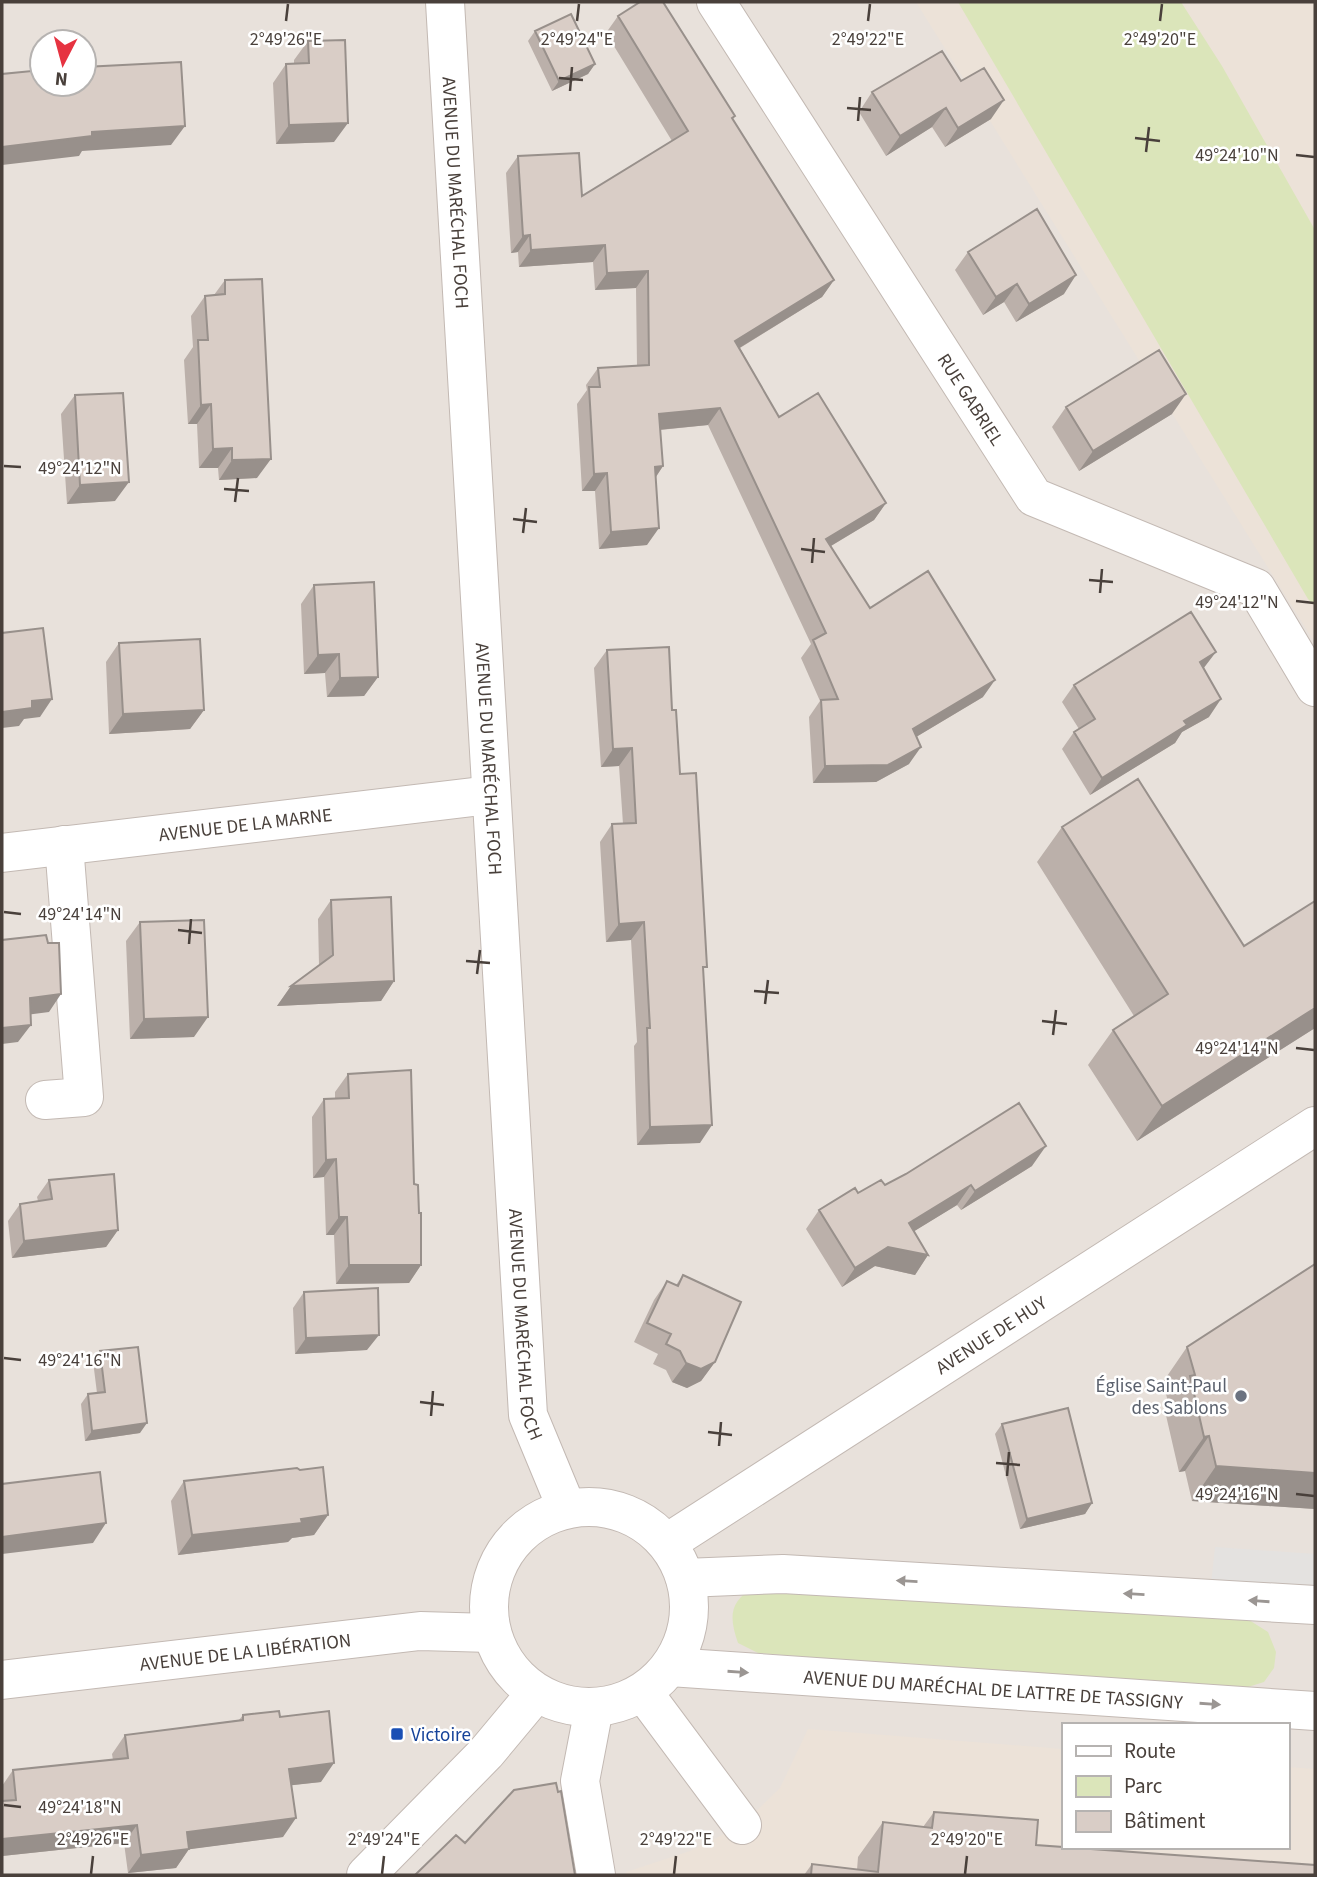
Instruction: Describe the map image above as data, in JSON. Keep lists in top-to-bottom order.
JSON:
{
  "streets": {
    "street": [
      "AVENUE DU MARÉCHAL FOCH",
      "RUE GABRIEL",
      "AVENUE DE LA MARNE",
      "AVENUE DE HUY",
      "AVENUE DE LA LIBÉRATION",
      "AVENUE DU MARÉCHAL DE LATTRE DE TASSIGNY"
    ]
  },
  "crossings": [
    ["AVENUE DU MARÉCHAL FOCH", "AVENUE DE LA MARNE"],
    ["AVENUE DU MARÉCHAL FOCH", "AVENUE DE HUY"],
    ["AVENUE DU MARÉCHAL FOCH", "AVENUE DE LA LIBÉRATION"],
    ["AVENUE DU MARÉCHAL FOCH", "AVENUE DU MARÉCHAL DE LATTRE DE TASSIGNY"],
    ["AVENUE DE HUY", "AVENUE DE LA LIBÉRATION"],
    ["AVENUE DE HUY", "AVENUE DU MARÉCHAL DE LATTRE DE TASSIGNY"],
    ["AVENUE DE LA LIBÉRATION", "AVENUE DU MARÉCHAL DE LATTRE DE TASSIGNY"]
  ],
  "places": {
    "other": ["Église Saint-Paul des Sablons"],
    "transit": ["Victoire"]
  },
  "legend": ["Route", "Parc", "Bâtiment"],
  "north": "bottom",
  "coordinates": [
    "2°49'26\"E",
    "2°49'24\"E",
    "2°49'22\"E",
    "2°49'20\"E",
    "49°24'10\"N",
    "49°24'12\"N",
    "49°24'14\"N",
    "49°24'16\"N",
    "49°24'18\"N"
  ]
}
